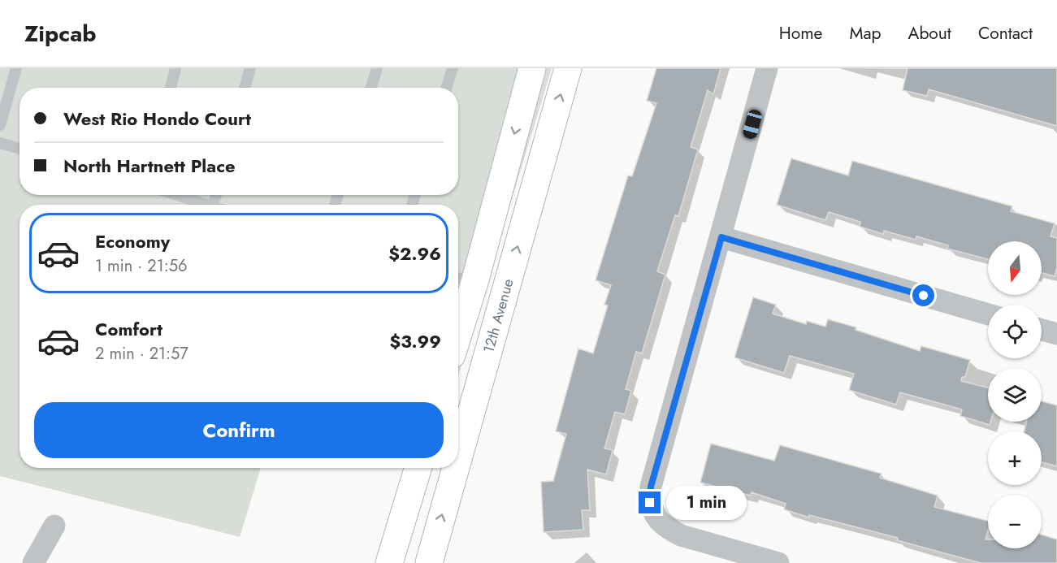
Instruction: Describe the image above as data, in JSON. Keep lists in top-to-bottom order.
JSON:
{
  "streets": {
    "main road": ["12th Avenue"]
  },
  "north": "bottom",
  "page": {
    "header": "Zipcab",
    "nav": [
      "Home",
      "Map",
      "About",
      "Contact"
    ],
    "banner": ["West Rio Hondo Court", "North Hartnett Place"],
    "list": [
      {
        "name": "Economy",
        "note": "1 min · 21:56",
        "value": "$2.96"
      },
      {
        "name": "Comfort",
        "note": "2 min · 21:57",
        "value": "$3.99"
      }
    ],
    "map_buttons": ["+", "−"],
    "buttons": "Confirm",
    "bubble": "1 min"
  }
}
